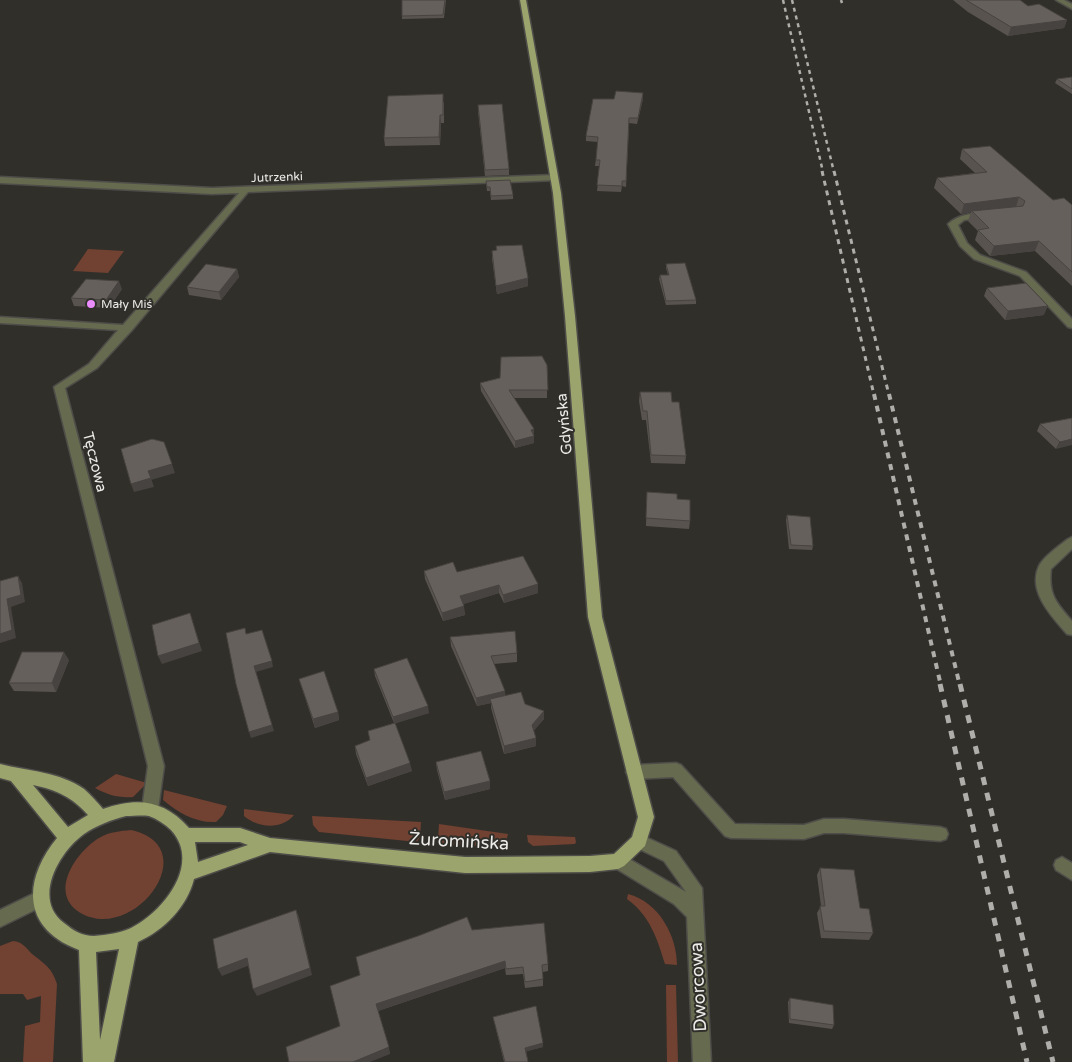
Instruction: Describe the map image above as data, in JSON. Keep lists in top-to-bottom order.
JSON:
{
  "streets": {
    "main road": ["Gdyńska", "Żuromińska"],
    "street": ["Jutrzenki", "Tęczowa", "Dworcowa"]
  },
  "crossings": [
    ["Jutrzenki", "Gdyńska"],
    ["Jutrzenki", "Tęczowa"],
    ["Gdyńska", "Dworcowa"],
    ["Tęczowa", "Żuromińska"]
  ],
  "places": ["Mały Miś"]
}
